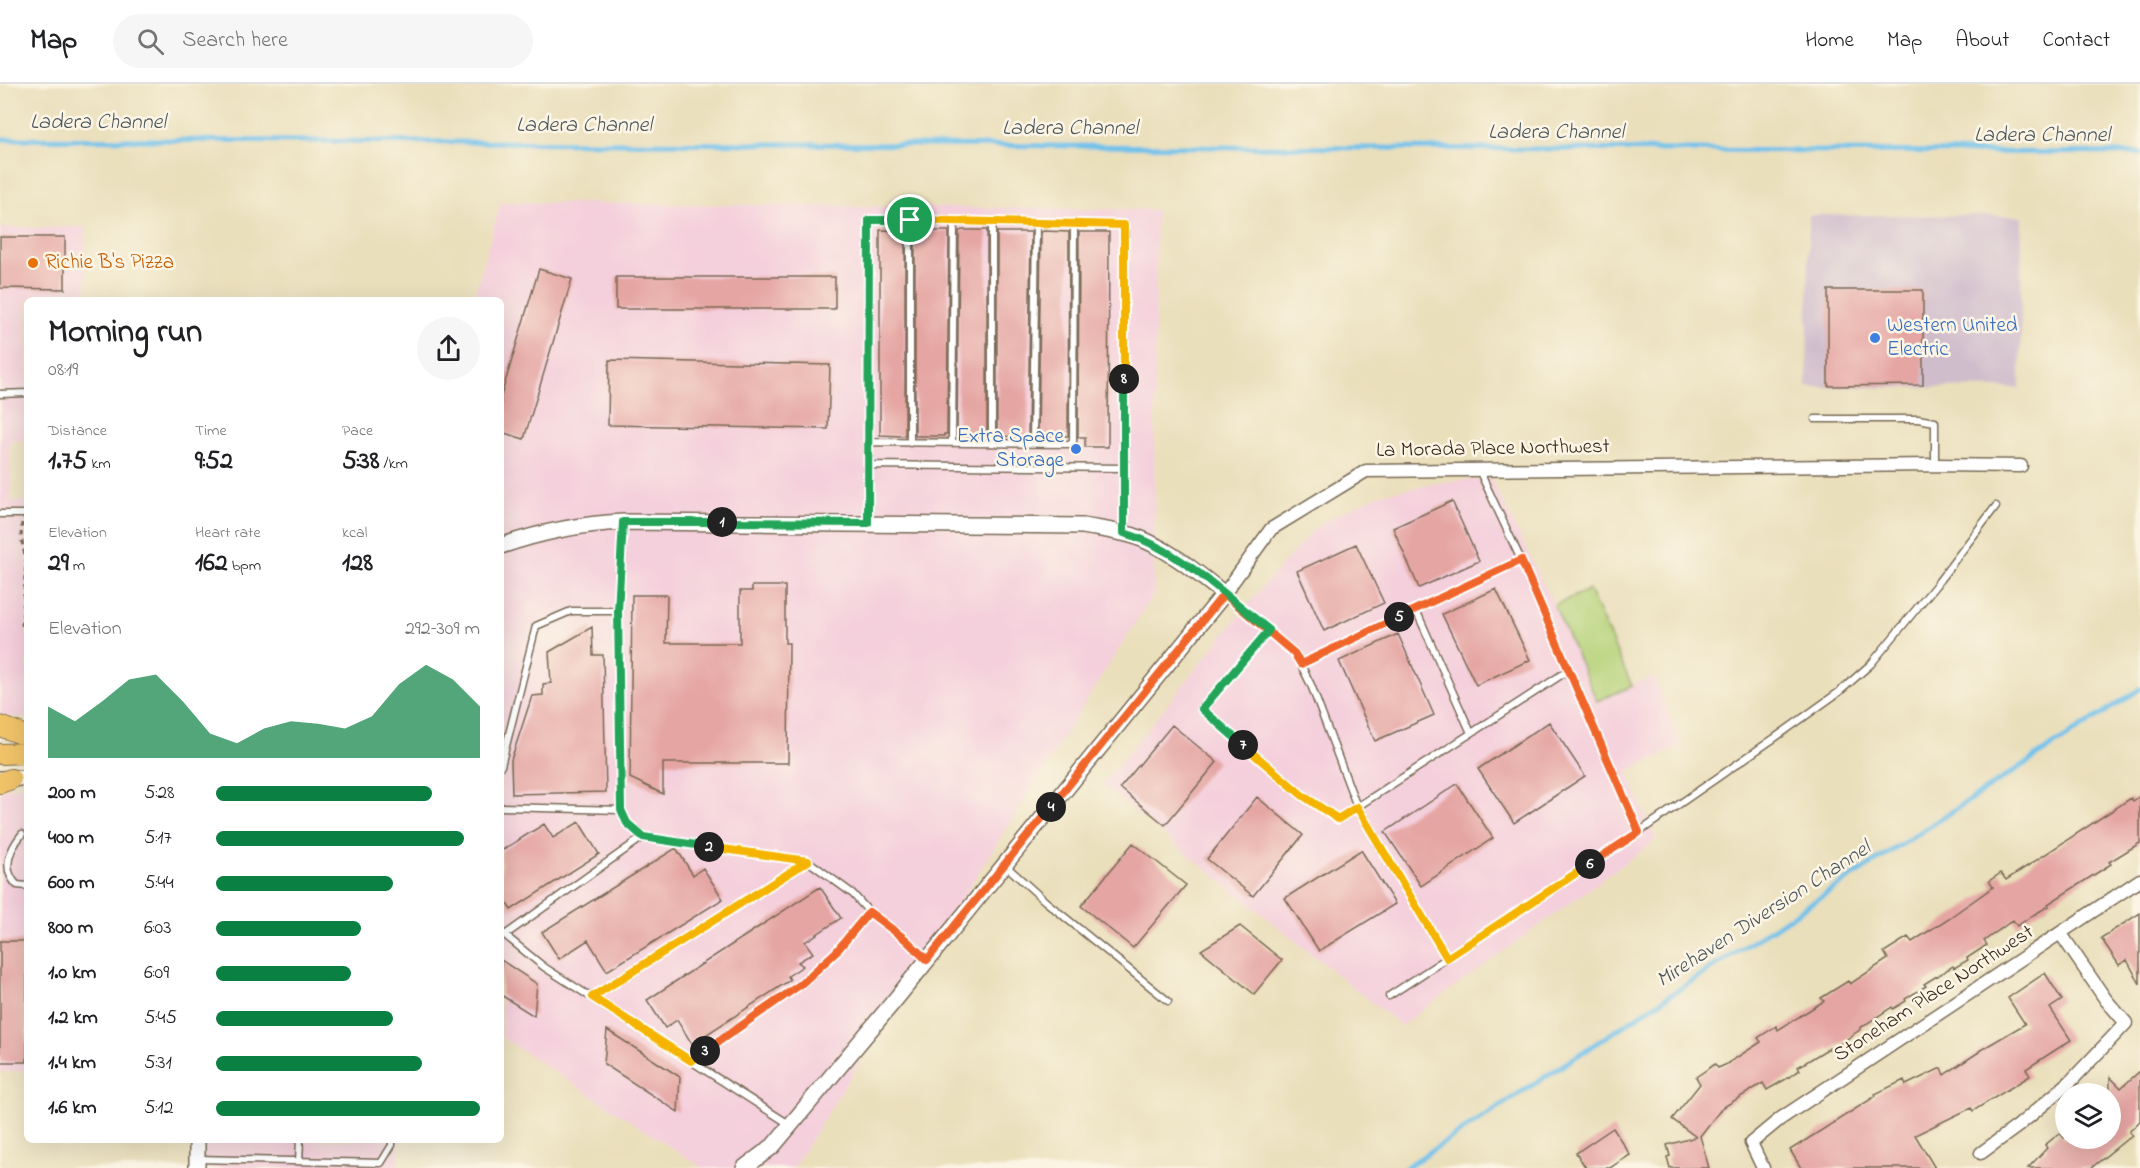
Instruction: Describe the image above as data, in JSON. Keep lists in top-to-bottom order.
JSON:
{
  "streets": {
    "street": ["La Morada Place Northwest", "Stoneham Place Northwest"]
  },
  "water": ["Ladera Channel", "Mirehaven Diversion Channel"],
  "places": ["Richie B's Pizza", "Western United Electric", "Extra Space Storage"],
  "page": {
    "header": "Map",
    "search": "Search here",
    "nav": [
      "Home",
      "Map",
      "About",
      "Contact"
    ],
    "heading": ["Morning run", "08:19"],
    "pins": [
      "8",
      "1",
      "5",
      "7",
      "4",
      "2",
      "6",
      "3"
    ],
    "stats": [
      ["Distance", "1.75 km"],
      ["Time", "9:52"],
      ["Pace", "5:38 /km"],
      ["Elevation", "29 m"],
      ["Heart rate", "162 bpm"],
      ["kcal", "128"]
    ],
    "chart": ["Elevation", "292–309 m"],
    "list": [
      {
        "name": "200 m",
        "note": "5:28"
      },
      {
        "name": "400 m",
        "note": "5:17"
      },
      {
        "name": "600 m",
        "note": "5:44"
      },
      {
        "name": "800 m",
        "note": "6:03"
      },
      {
        "name": "1.0 km",
        "note": "6:09"
      },
      {
        "name": "1.2 km",
        "note": "5:45"
      },
      {
        "name": "1.4 km",
        "note": "5:31"
      },
      {
        "name": "1.6 km",
        "note": "5:12"
      }
    ]
  }
}
